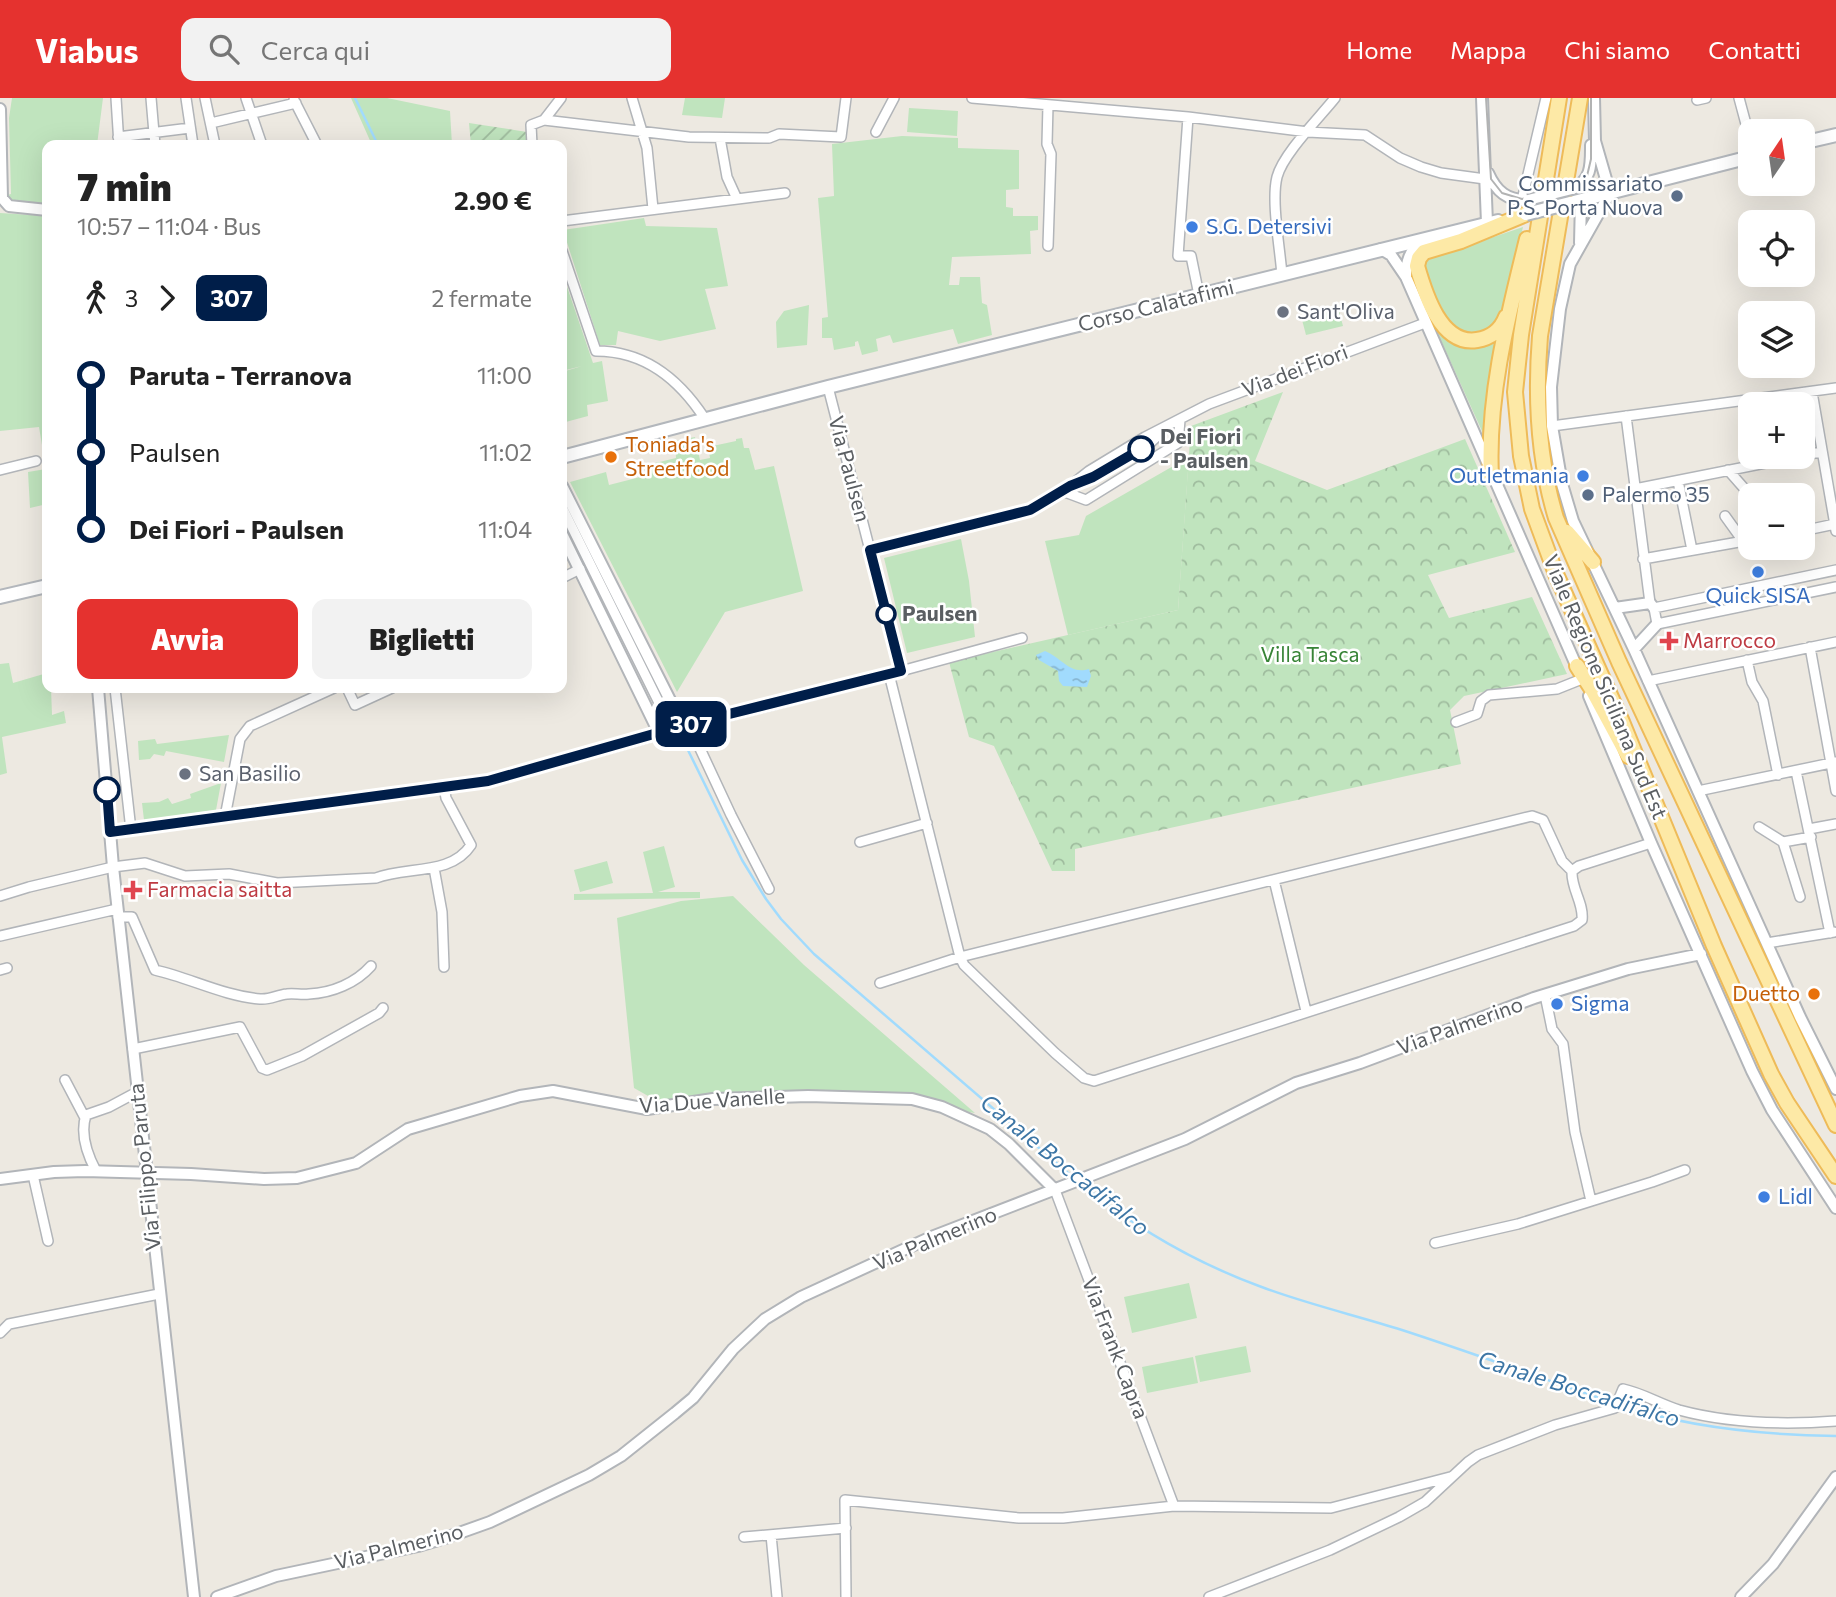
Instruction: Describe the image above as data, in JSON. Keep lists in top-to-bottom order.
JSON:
{
  "streets": {
    "main road": ["Corso Calatafimi", "Viale Regione Siciliana Sud Est"],
    "street": [
      "Via dei Fiori",
      "Via Paulsen",
      "Via Palmerino",
      "Via Due Vanelle",
      "Via Filippo Paruta",
      "Via Frank Capra"
    ]
  },
  "crossings": [
    ["Corso Calatafimi", "Via Paulsen"],
    ["Corso Calatafimi", "Viale Regione Siciliana Sud Est"],
    ["Via dei Fiori", "Via Paulsen"],
    ["Via dei Fiori", "Viale Regione Siciliana Sud Est"],
    ["Viale Regione Siciliana Sud Est", "Via Palmerino"],
    ["Via Palmerino", "Via Due Vanelle"],
    ["Via Palmerino", "Via Frank Capra"],
    ["Via Due Vanelle", "Via Filippo Paruta"],
    ["Via Due Vanelle", "Via Frank Capra"]
  ],
  "water": ["Canale Boccadifalco"],
  "parks": ["Villa Tasca"],
  "places": {
    "other": [
      "Commissariato P.S. Porta Nuova",
      "S.G. Detersivi",
      "Sant'Oliva",
      "Dei Fiori - Paulsen",
      "Toniada's Streetfood",
      "Outletmania",
      "Palermo 35",
      "Quick SISA",
      "Paulsen",
      "San Basilio",
      "Duetto",
      "Sigma",
      "Lidl"
    ],
    "health": ["Marrocco", "Farmacia saitta"]
  },
  "lines": ["bus line 307"],
  "north": "top",
  "page": {
    "header": "Viabus",
    "search": "Cerca qui",
    "nav": [
      "Home",
      "Mappa",
      "Chi siamo",
      "Contatti"
    ],
    "on_map": "307",
    "map_buttons": ["+", "−"],
    "heading": ["7 min", "10:57 – 11:04 · Bus", "2.90 €"],
    "legs": ["3", "307", "2 fermate"],
    "list": [
      {
        "name": "Paruta - Terranova",
        "value": "11:00"
      },
      {
        "name": "Paulsen",
        "value": "11:02"
      },
      {
        "name": "Dei Fiori - Paulsen",
        "value": "11:04"
      }
    ],
    "buttons": ["Avvia", "Biglietti"]
  }
}
